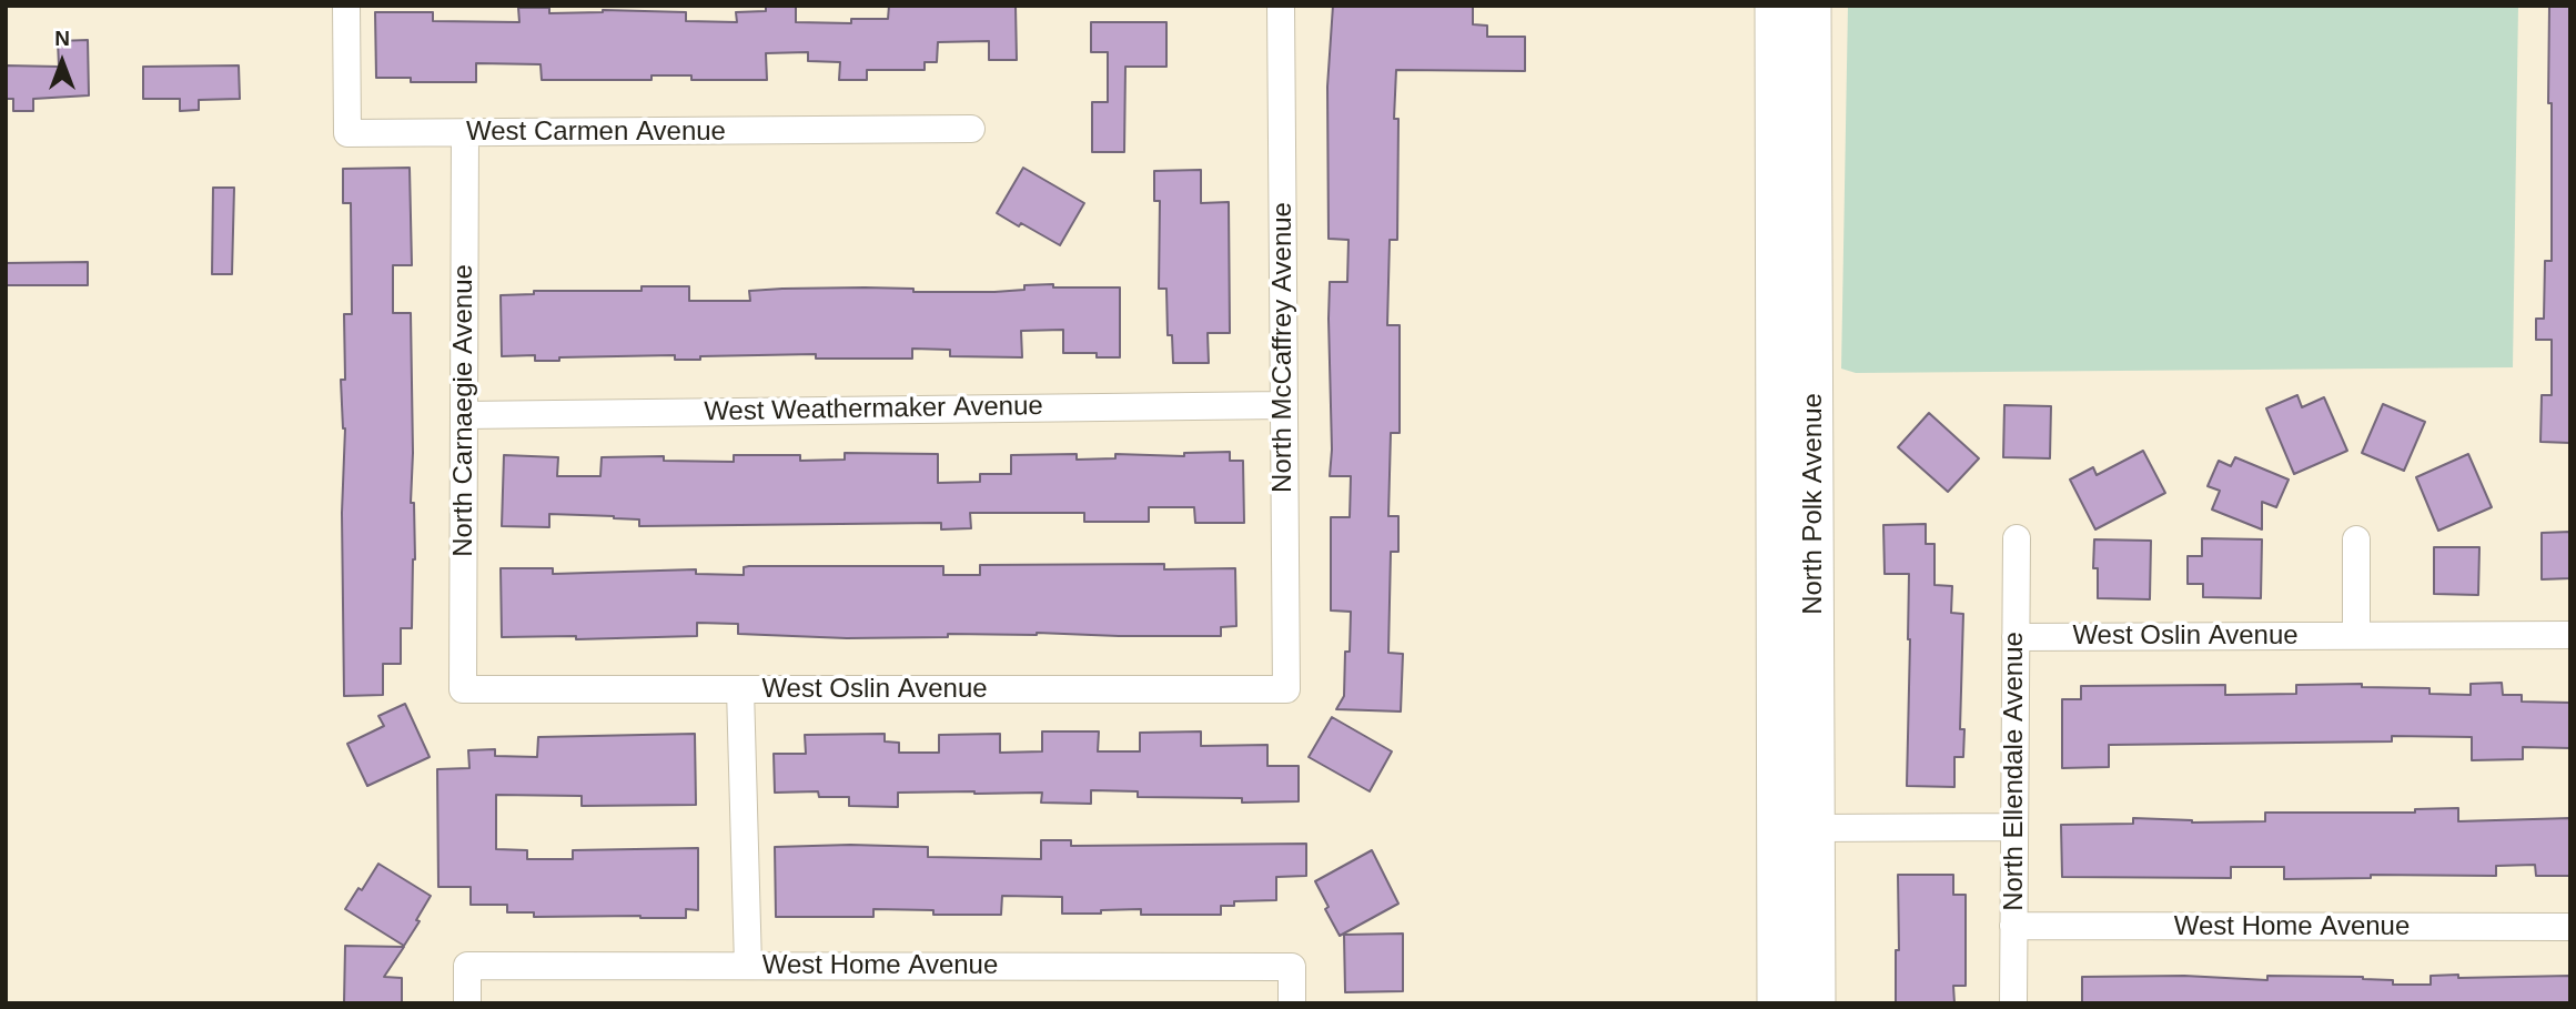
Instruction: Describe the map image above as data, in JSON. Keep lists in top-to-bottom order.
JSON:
{
  "streets": {
    "main road": ["North Polk Avenue"],
    "street": [
      "West Carmen Avenue",
      "North McCaffrey Avenue",
      "West Weathermaker Avenue",
      "North Carnaegie Avenue",
      "West Oslin Avenue",
      "North Ellendale Avenue",
      "West Home Avenue"
    ]
  },
  "crossings": [
    ["West Carmen Avenue", "North Carnaegie Avenue"],
    ["North McCaffrey Avenue", "West Weathermaker Avenue"],
    ["North McCaffrey Avenue", "West Oslin Avenue"],
    ["West Weathermaker Avenue", "North Carnaegie Avenue"],
    ["North Carnaegie Avenue", "West Oslin Avenue"],
    ["West Oslin Avenue", "North Ellendale Avenue"],
    ["North Ellendale Avenue", "West Home Avenue"]
  ],
  "north": "top"
}
